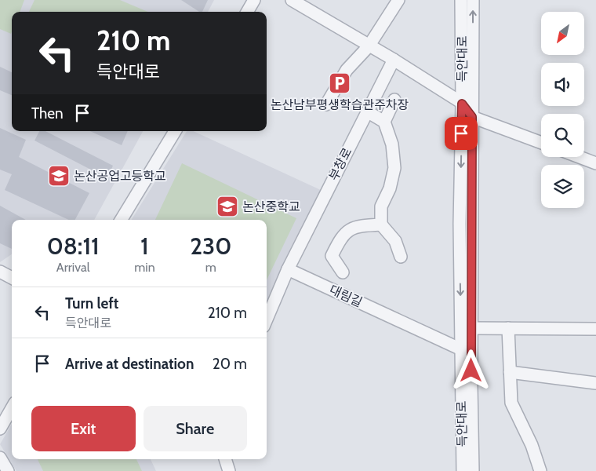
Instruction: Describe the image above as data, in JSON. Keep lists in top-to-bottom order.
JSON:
{
  "streets": {
    "street": ["득안대로", "부창로", "대림길"]
  },
  "crossings": [
    ["득안대로", "대림길"],
    ["부창로", "대림길"]
  ],
  "places": {
    "parking": ["논산남부평생학습관주차장"],
    "school or university": ["논산공업고등학교", "논산중학교"]
  },
  "north": "bottom left",
  "page": {
    "turn": ["210 m", "득안대로"],
    "then": "Then",
    "eta": [
      "08:11",
      "Arrival",
      "1",
      "min",
      "230",
      "m"
    ],
    "list": [
      {
        "name": "Turn left",
        "note": "득안대로",
        "value": "210 m"
      },
      {
        "name": "Arrive at destination",
        "value": "20 m"
      }
    ],
    "buttons": ["Exit", "Share"]
  }
}
